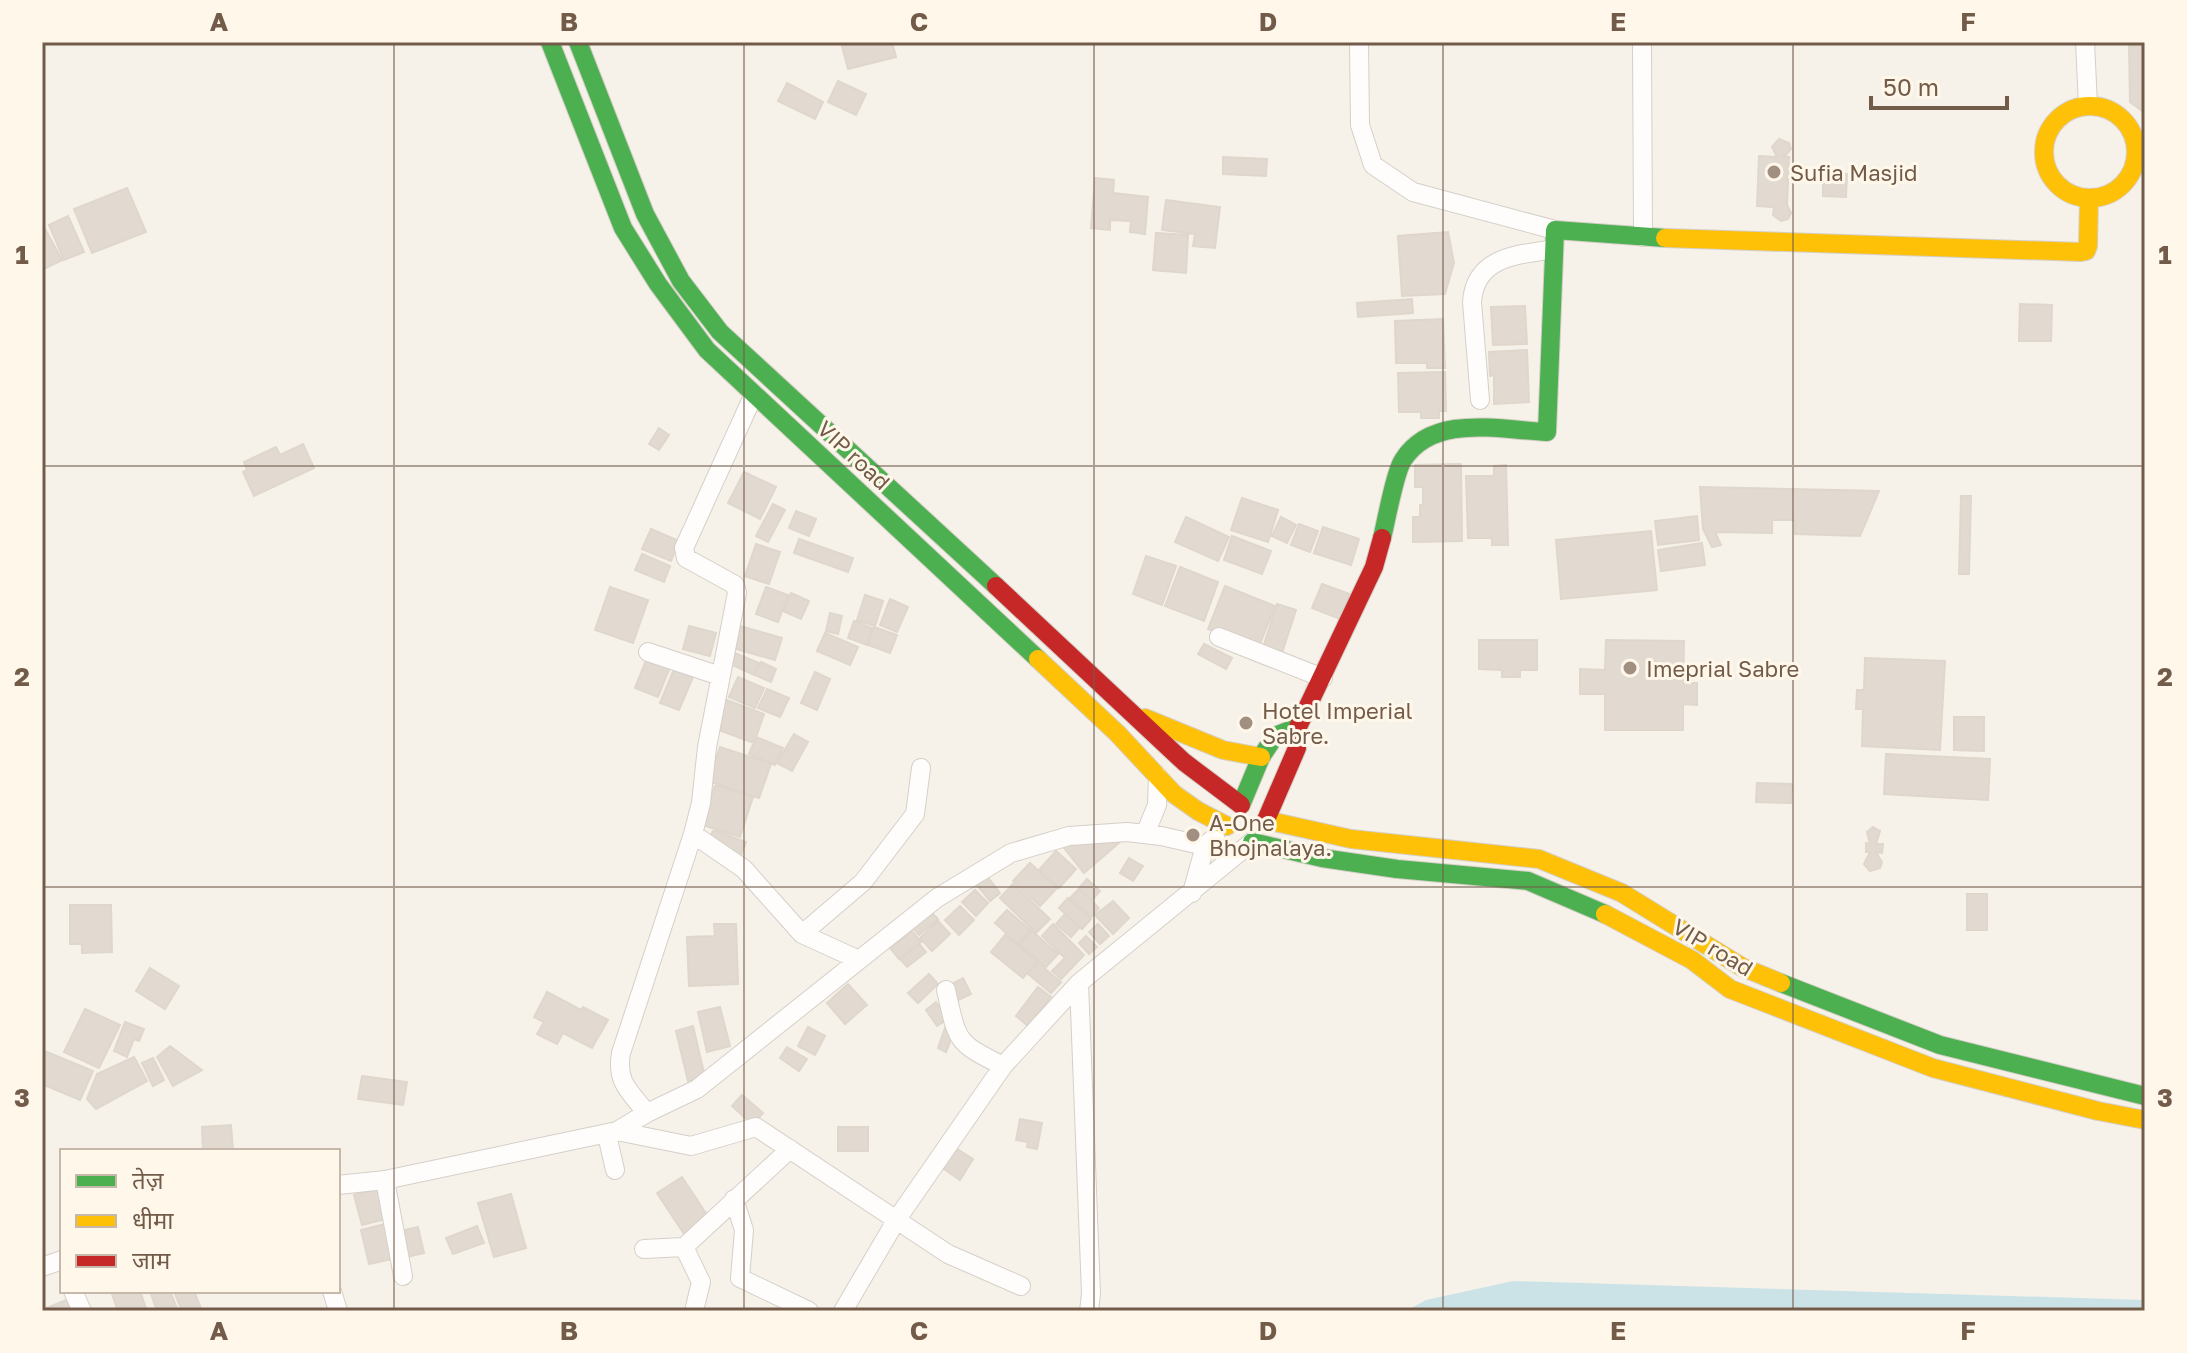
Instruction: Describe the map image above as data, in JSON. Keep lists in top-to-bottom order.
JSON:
{
  "streets": {
    "main road": ["VIP road"]
  },
  "places": [
    "Sufia Masjid",
    "Imeprial Sabre",
    "Hotel Imperial Sabre.",
    "A-One Bhojnalaya."
  ],
  "legend": ["तेज़", "धीमा", "जाम"],
  "scale_bar": "50 m",
  "grid": {
    "columns": [
      "A",
      "B",
      "C",
      "D",
      "E",
      "F"
    ],
    "rows": ["1", "2", "3"]
  }
}
